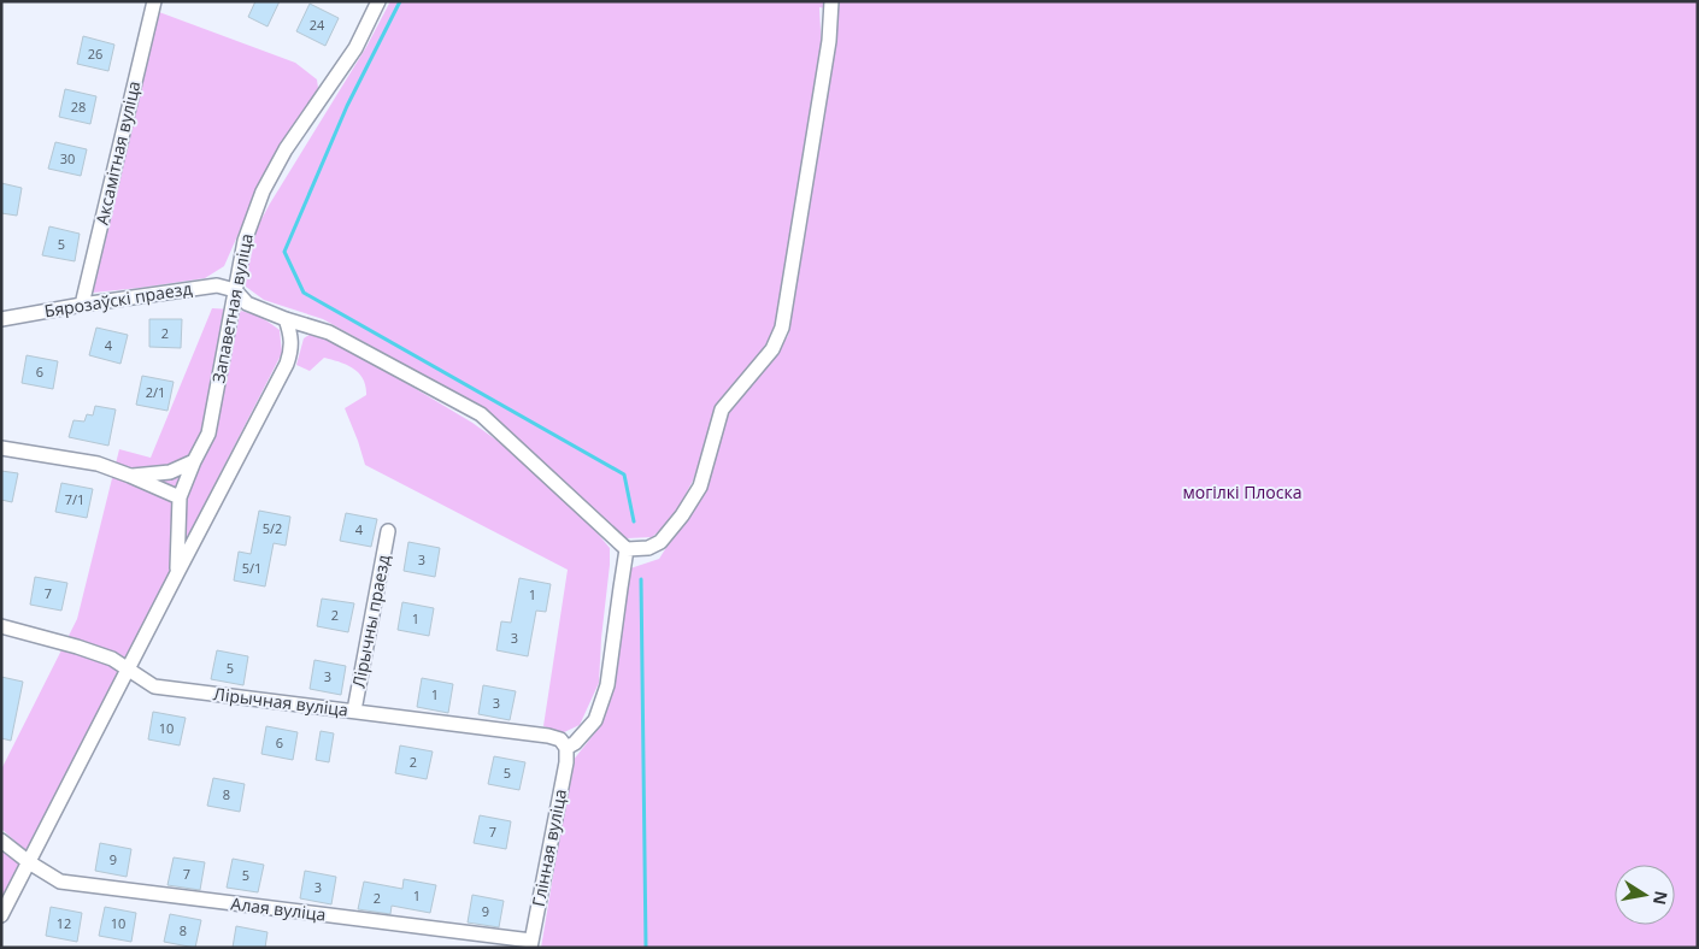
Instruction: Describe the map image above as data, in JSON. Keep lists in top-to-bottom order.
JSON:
{
  "streets": {
    "street": [
      "Аксамітная вуліца",
      "Бярозаўскі праезд",
      "Запаветная вуліца",
      "Лірычны праезд",
      "Лірычная вуліца",
      "Глінная вуліца",
      "Алая вуліца"
    ]
  },
  "crossings": [
    ["Аксамітная вуліца", "Бярозаўскі праезд"],
    ["Бярозаўскі праезд", "Запаветная вуліца"],
    ["Лірычны праезд", "Лірычная вуліца"],
    ["Лірычная вуліца", "Глінная вуліца"],
    ["Глінная вуліца", "Алая вуліца"]
  ],
  "parks": ["могілкі Плоска"],
  "house_numbers": [
    "24",
    "26",
    "28",
    "30",
    "5",
    "2",
    "4",
    "6",
    "2/1",
    "7/1",
    "5/2",
    "4",
    "3",
    "5/1",
    "7",
    "1",
    "2",
    "1",
    "3",
    "5",
    "3",
    "1",
    "3",
    "10",
    "6",
    "2",
    "5",
    "8",
    "7",
    "9",
    "7",
    "5",
    "3",
    "1",
    "2",
    "9",
    "12",
    "10",
    "8"
  ],
  "north": "right"
}
